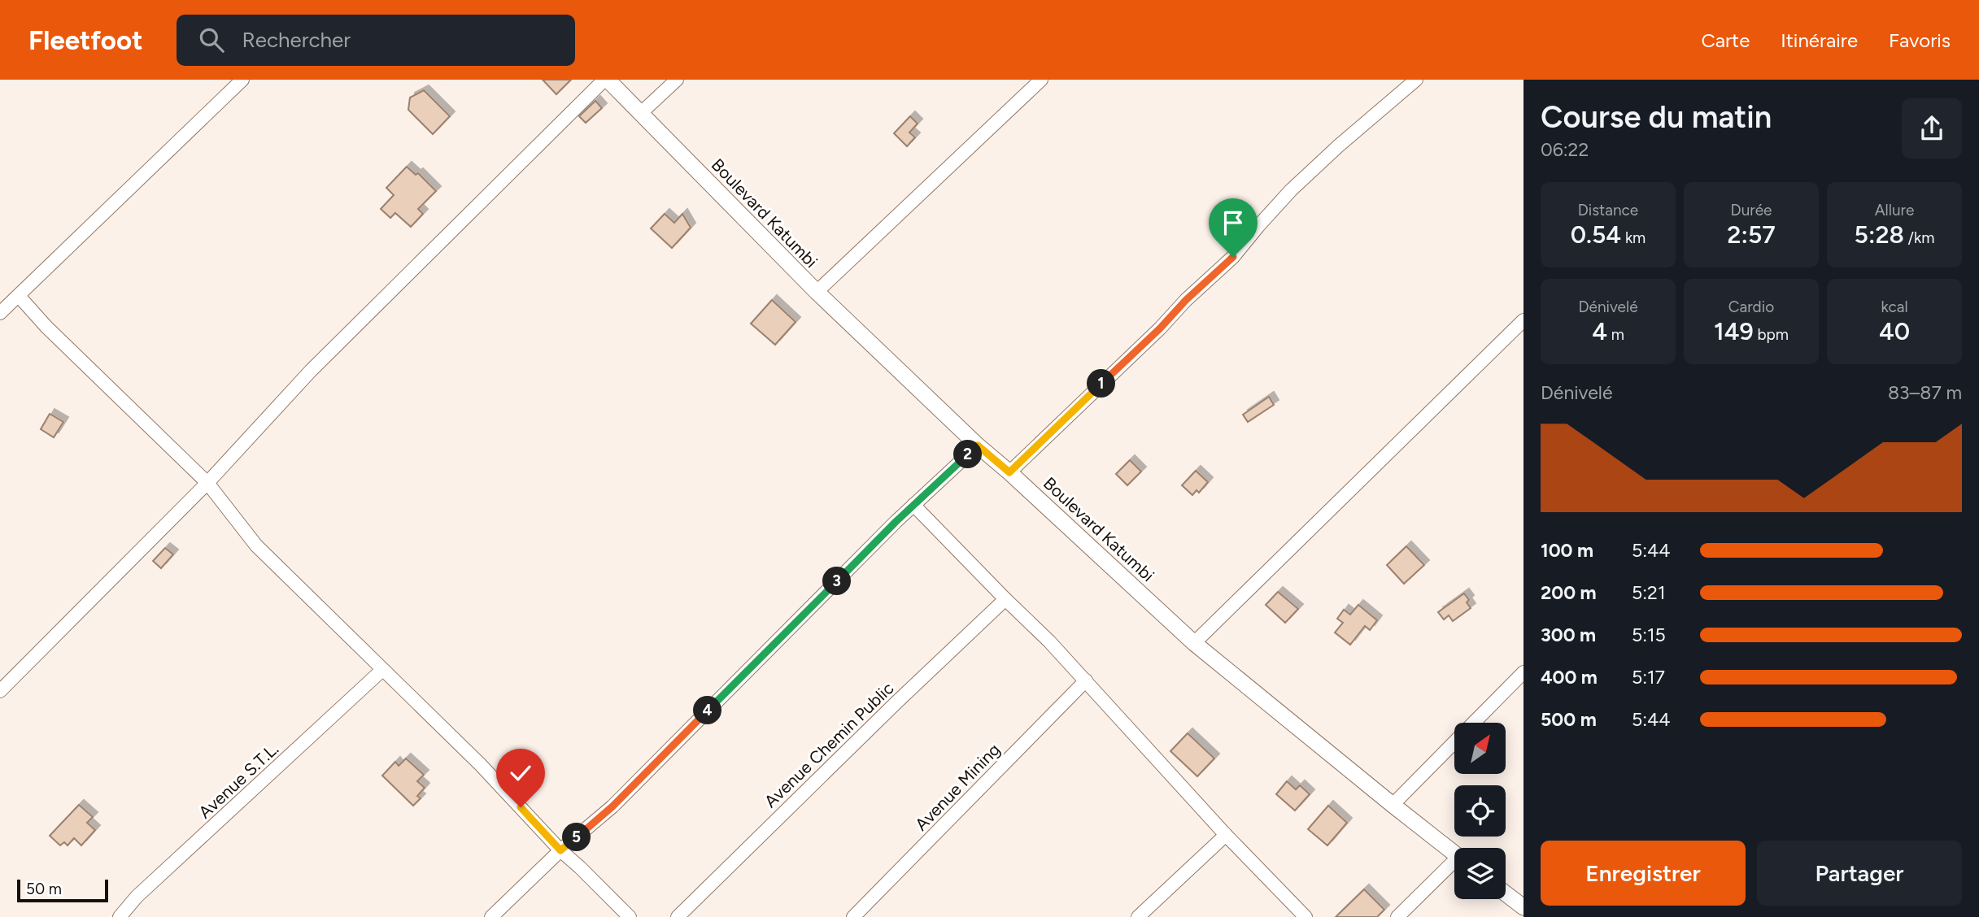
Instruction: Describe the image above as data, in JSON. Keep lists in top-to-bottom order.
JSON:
{
  "streets": {
    "street": [
      "Boulevard Katumbi",
      "Avenue Chemin Public",
      "Avenue S.T.L.",
      "Avenue Mining"
    ]
  },
  "scale_bar": "50 m",
  "north": "top right",
  "page": {
    "header": "Fleetfoot",
    "search": "Rechercher",
    "nav": ["Carte", "Itinéraire", "Favoris"],
    "heading": ["Course du matin", "06:22"],
    "stats": [
      ["Distance", "0.54 km"],
      ["Durée", "2:57"],
      ["Allure", "5:28 /km"],
      ["Dénivelé", "4 m"],
      ["Cardio", "149 bpm"],
      ["kcal", "40"]
    ],
    "pins": [
      "1",
      "2",
      "3",
      "4",
      "5"
    ],
    "chart": ["Dénivelé", "83–87 m"],
    "list": [
      {
        "name": "100 m",
        "note": "5:44"
      },
      {
        "name": "200 m",
        "note": "5:21"
      },
      {
        "name": "300 m",
        "note": "5:15"
      },
      {
        "name": "400 m",
        "note": "5:17"
      },
      {
        "name": "500 m",
        "note": "5:44"
      }
    ],
    "buttons": ["Enregistrer", "Partager"],
    "scale": "50 m"
  }
}
